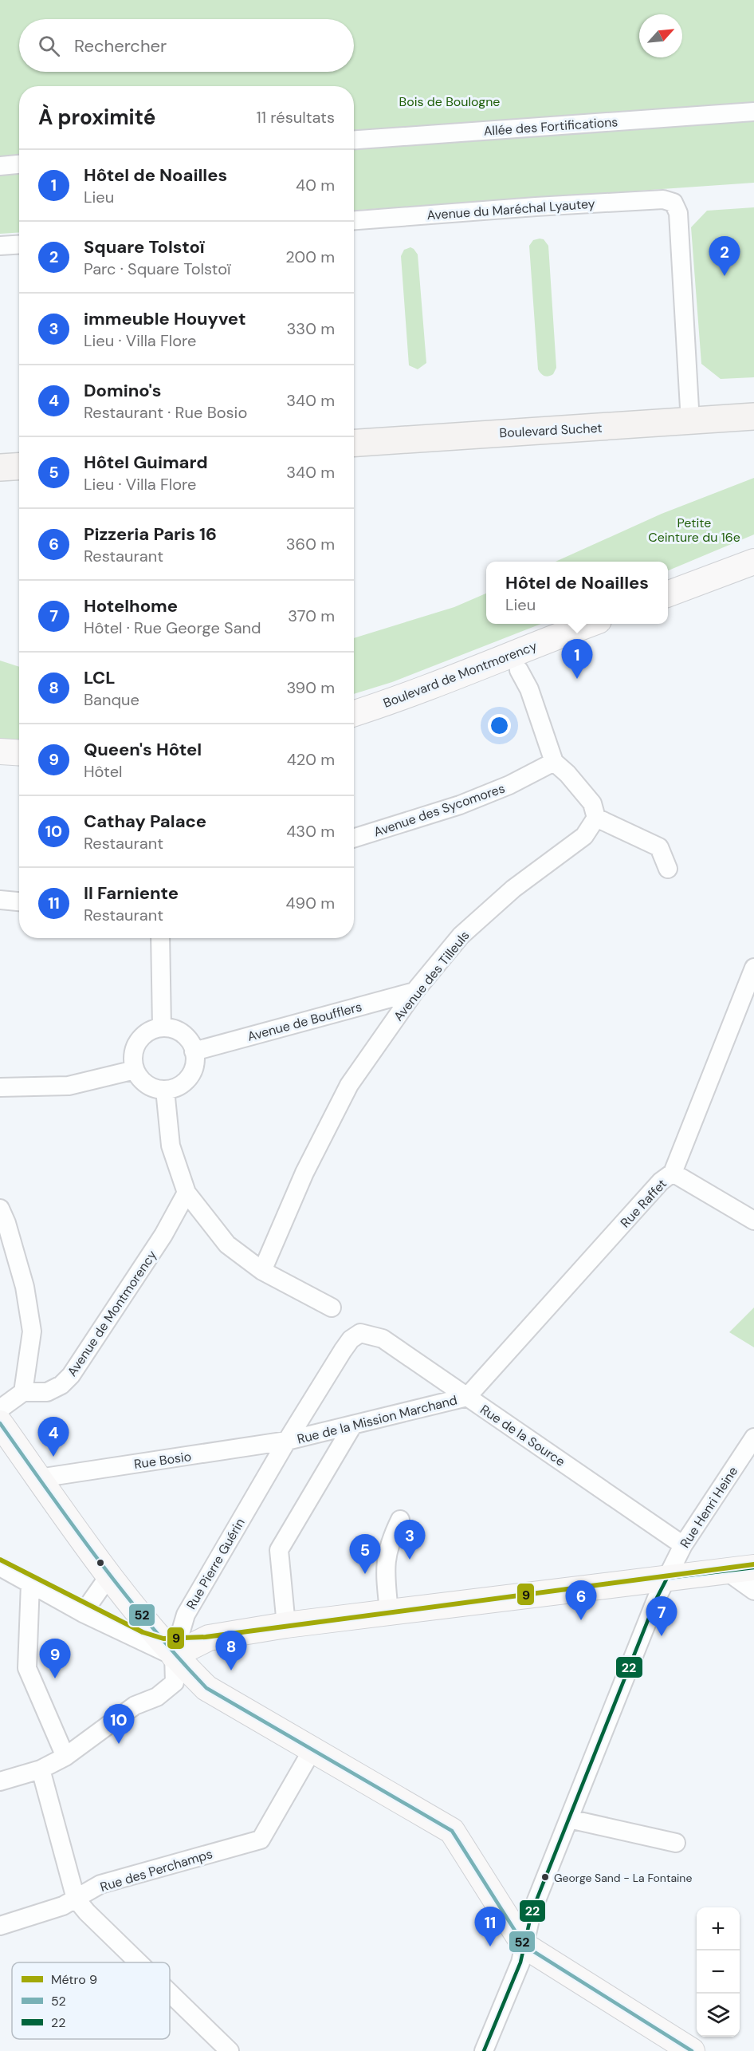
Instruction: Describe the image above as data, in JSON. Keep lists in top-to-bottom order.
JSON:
{
  "streets": {
    "main road": ["Boulevard Suchet"],
    "street": [
      "Allée des Fortifications",
      "Avenue du Maréchal Lyautey",
      "Boulevard de Montmorency",
      "Avenue des Sycomores",
      "Avenue des Tilleuls",
      "Avenue de Boufflers",
      "Rue Raffet",
      "Avenue de Montmorency",
      "Rue de la Mission Marchand",
      "Rue de la Source",
      "Rue Bosio",
      "Rue Henri Heine",
      "Rue Pierre Guérin",
      "Rue des Perchamps"
    ]
  },
  "crossings": [
    ["Avenue du Maréchal Lyautey", "Boulevard Suchet"],
    ["Avenue des Tilleuls", "Avenue de Boufflers"],
    ["Rue Raffet", "Rue de la Mission Marchand"],
    ["Rue Raffet", "Rue de la Source"],
    ["Rue de la Mission Marchand", "Rue de la Source"],
    ["Rue de la Mission Marchand", "Rue Bosio"],
    ["Rue de la Mission Marchand", "Rue Pierre Guérin"],
    ["Rue de la Source", "Rue Henri Heine"],
    ["Rue de la Source", "Rue Pierre Guérin"],
    ["Rue Bosio", "Rue Pierre Guérin"]
  ],
  "parks": ["Bois de Boulogne", "Petite Ceinture du 16e"],
  "places": ["George Sand - La Fontaine"],
  "lines": ["transit line 52", "metro line 9", "transit line 22"],
  "legend": ["Métro 9", "52", "22"],
  "north": "top right",
  "page": {
    "search": "Rechercher",
    "heading": ["À proximité", "11 résultats"],
    "list": [
      {
        "mark": "1",
        "name": "Hôtel de Noailles",
        "note": "Lieu",
        "value": "40 m"
      },
      {
        "mark": "2",
        "name": "Square Tolstoï",
        "note": "Parc · Square Tolstoï",
        "value": "200 m"
      },
      {
        "mark": "3",
        "name": "immeuble Houyvet",
        "note": "Lieu · Villa Flore",
        "value": "330 m"
      },
      {
        "mark": "4",
        "name": "Domino's",
        "note": "Restaurant · Rue Bosio",
        "value": "340 m"
      },
      {
        "mark": "5",
        "name": "Hôtel Guimard",
        "note": "Lieu · Villa Flore",
        "value": "340 m"
      },
      {
        "mark": "6",
        "name": "Pizzeria Paris 16",
        "note": "Restaurant",
        "value": "360 m"
      },
      {
        "mark": "7",
        "name": "Hotelhome",
        "note": "Hôtel · Rue George Sand",
        "value": "370 m"
      },
      {
        "mark": "8",
        "name": "LCL",
        "note": "Banque",
        "value": "390 m"
      },
      {
        "mark": "9",
        "name": "Queen's Hôtel",
        "note": "Hôtel",
        "value": "420 m"
      },
      {
        "mark": "10",
        "name": "Cathay Palace",
        "note": "Restaurant",
        "value": "430 m"
      },
      {
        "mark": "11",
        "name": "Il Farniente",
        "note": "Restaurant",
        "value": "490 m"
      }
    ],
    "pins": [
      "2",
      "1",
      "4",
      "3",
      "5",
      "6",
      "7",
      "8",
      "9",
      "10",
      "11"
    ],
    "popup": ["Hôtel de Noailles", "Lieu"],
    "map_buttons": ["+", "−"]
  }
}
